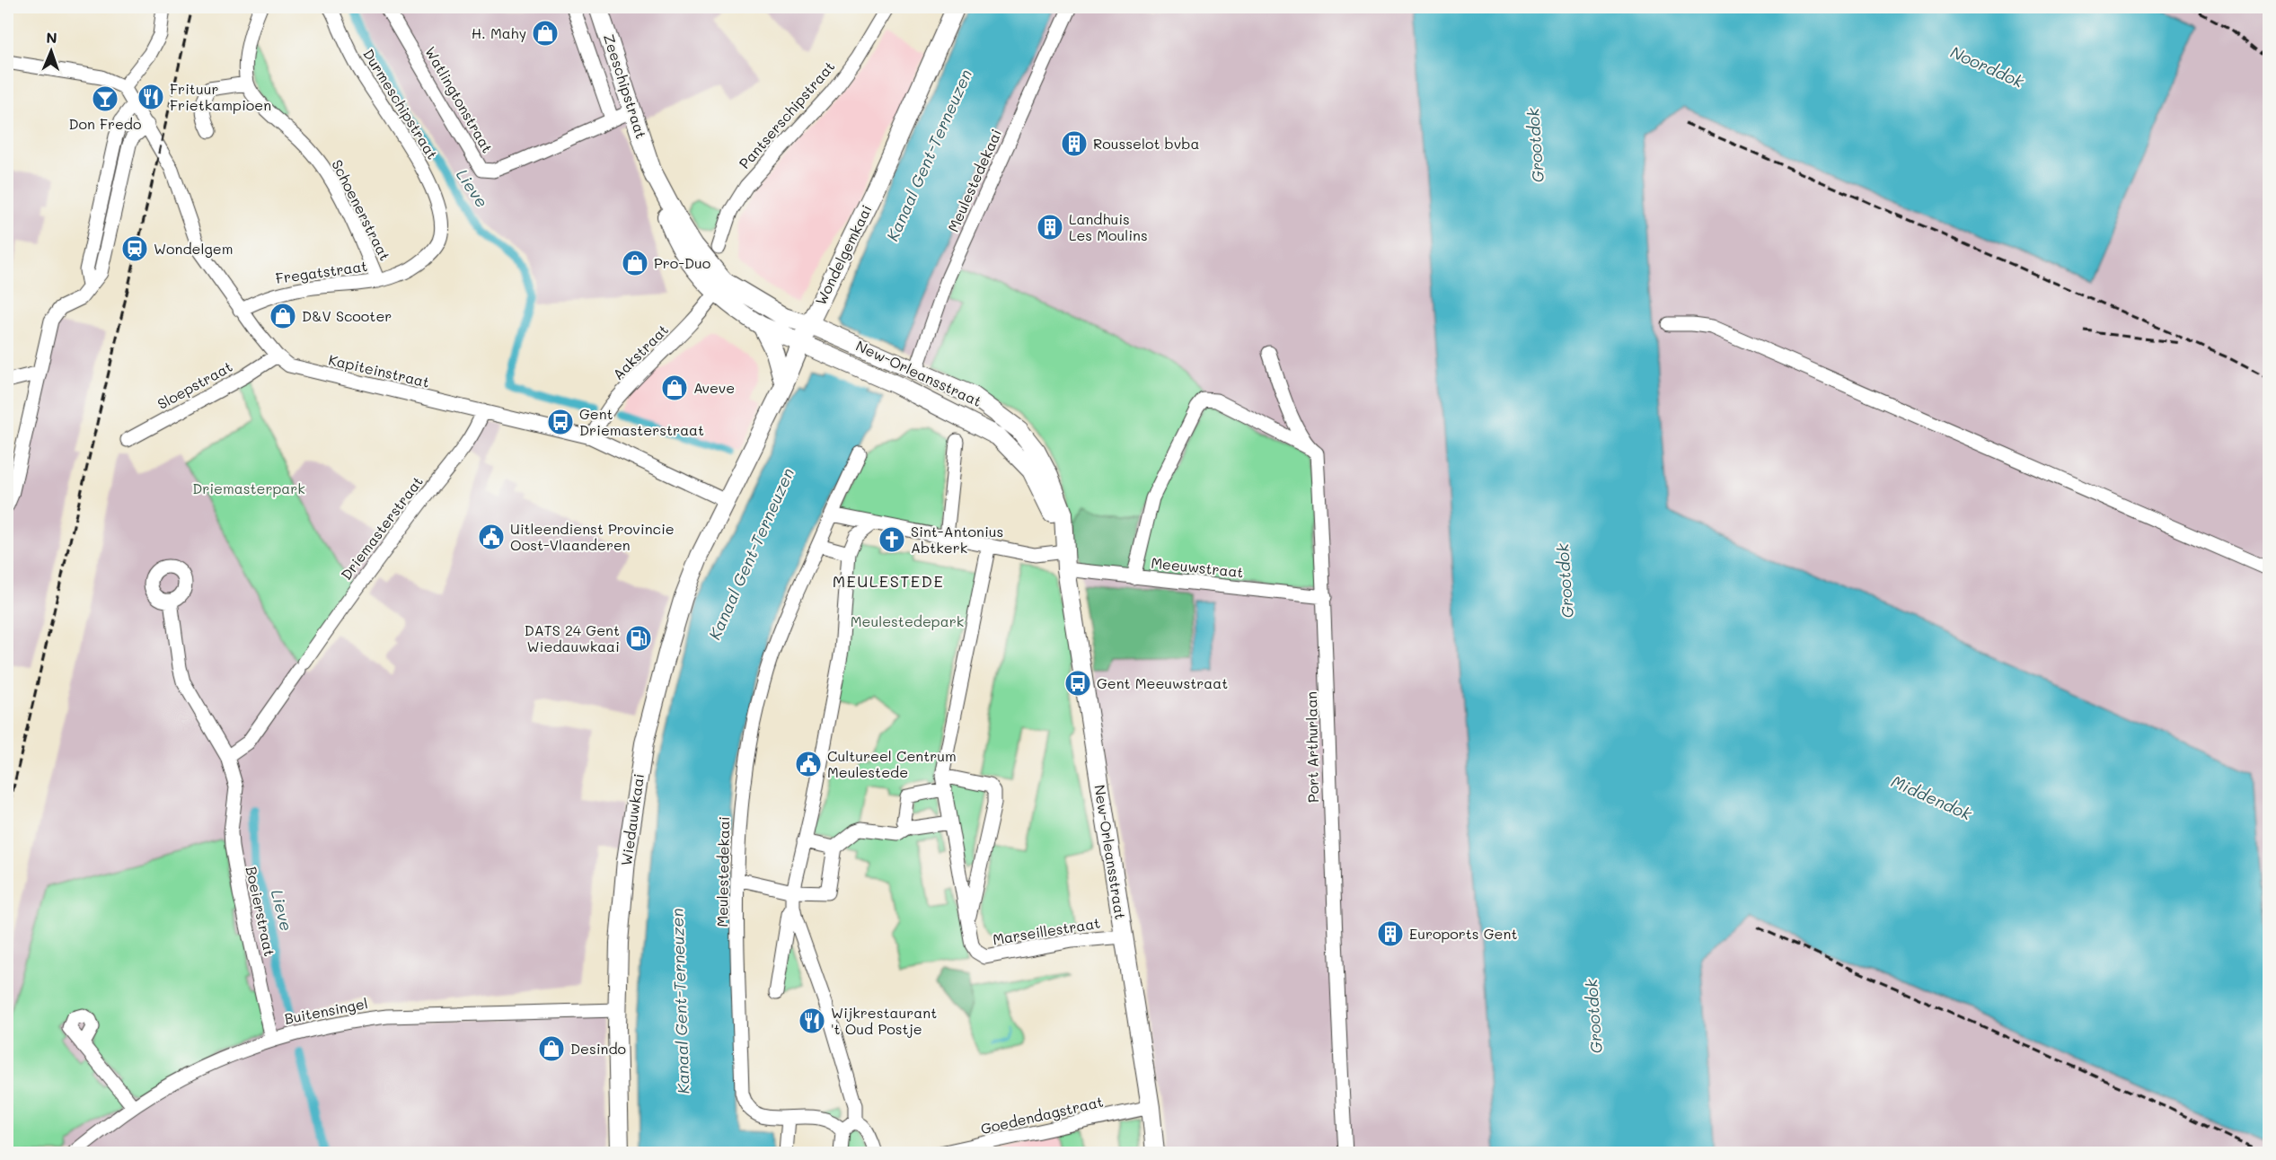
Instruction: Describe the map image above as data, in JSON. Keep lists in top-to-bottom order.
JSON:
{
  "streets": {
    "main road": [
      "Zeeschipstraat",
      "Wondelgemkaai",
      "New-Orleansstraat",
      "Wiedauwkaai"
    ],
    "street": [
      "Watlingtonstraat",
      "Durmeschipstraat",
      "Pantserschipstraat",
      "Meulestedekaai",
      "Schoenerstraat",
      "Fregatstraat",
      "Aakstraat",
      "Kapiteinstraat",
      "Sloepstraat",
      "Driemasterstraat",
      "Meeuwstraat",
      "Port Arthurlaan",
      "Boeierstraat",
      "Marseillestraat",
      "Buitensingel",
      "Goedendagstraat"
    ]
  },
  "crossings": [
    ["Zeeschipstraat", "Watlingtonstraat"],
    ["Zeeschipstraat", "Wondelgemkaai"],
    ["Zeeschipstraat", "Aakstraat"],
    ["Zeeschipstraat", "New-Orleansstraat"],
    ["Durmeschipstraat", "Schoenerstraat"],
    ["Durmeschipstraat", "Fregatstraat"],
    ["Meulestedekaai", "New-Orleansstraat"],
    ["Schoenerstraat", "Fregatstraat"],
    ["Wondelgemkaai", "Kapiteinstraat"],
    ["Wondelgemkaai", "New-Orleansstraat"],
    ["Wondelgemkaai", "Wiedauwkaai"],
    ["Fregatstraat", "Kapiteinstraat"],
    ["Aakstraat", "Kapiteinstraat"],
    ["Kapiteinstraat", "Sloepstraat"],
    ["Kapiteinstraat", "Driemasterstraat"],
    ["Kapiteinstraat", "Wiedauwkaai"],
    ["New-Orleansstraat", "Meeuwstraat"],
    ["New-Orleansstraat", "Marseillestraat"],
    ["New-Orleansstraat", "Goedendagstraat"],
    ["Driemasterstraat", "Boeierstraat"],
    ["Meeuwstraat", "Port Arthurlaan"],
    ["Wiedauwkaai", "Buitensingel"],
    ["Boeierstraat", "Buitensingel"]
  ],
  "districts": ["MEULESTEDE"],
  "water": [
    "Noorddok",
    "Grootdok",
    "Kanaal Gent-Terneuzen",
    "Lieve",
    "Middendok"
  ],
  "parks": ["Driemasterpark", "Meulestedepark"],
  "places": {
    "shop": [
      "H. Mahy",
      "Pro-Duo",
      "D&V Scooter",
      "Aveve",
      "Desindo"
    ],
    "restaurant": ["Frituur Frietkampioen", "Wijkrestaurant 't Oud Postje"],
    "bar": ["Don Fredo"],
    "building": ["Rousselot bvba", "Landhuis Les Moulins", "Euroports Gent"],
    "station": ["Wondelgem"],
    "bus stop": ["Gent Driemasterstraat", "Gent Meeuwstraat"],
    "public building": ["Uitleendienst Provincie Oost-Vlaanderen", "Cultureel Centrum Meulestede"],
    "church": ["Sint-Antonius Abtkerk"],
    "fuel station": ["DATS 24 Gent Wiedauwkaai"]
  },
  "north": "top"
}
